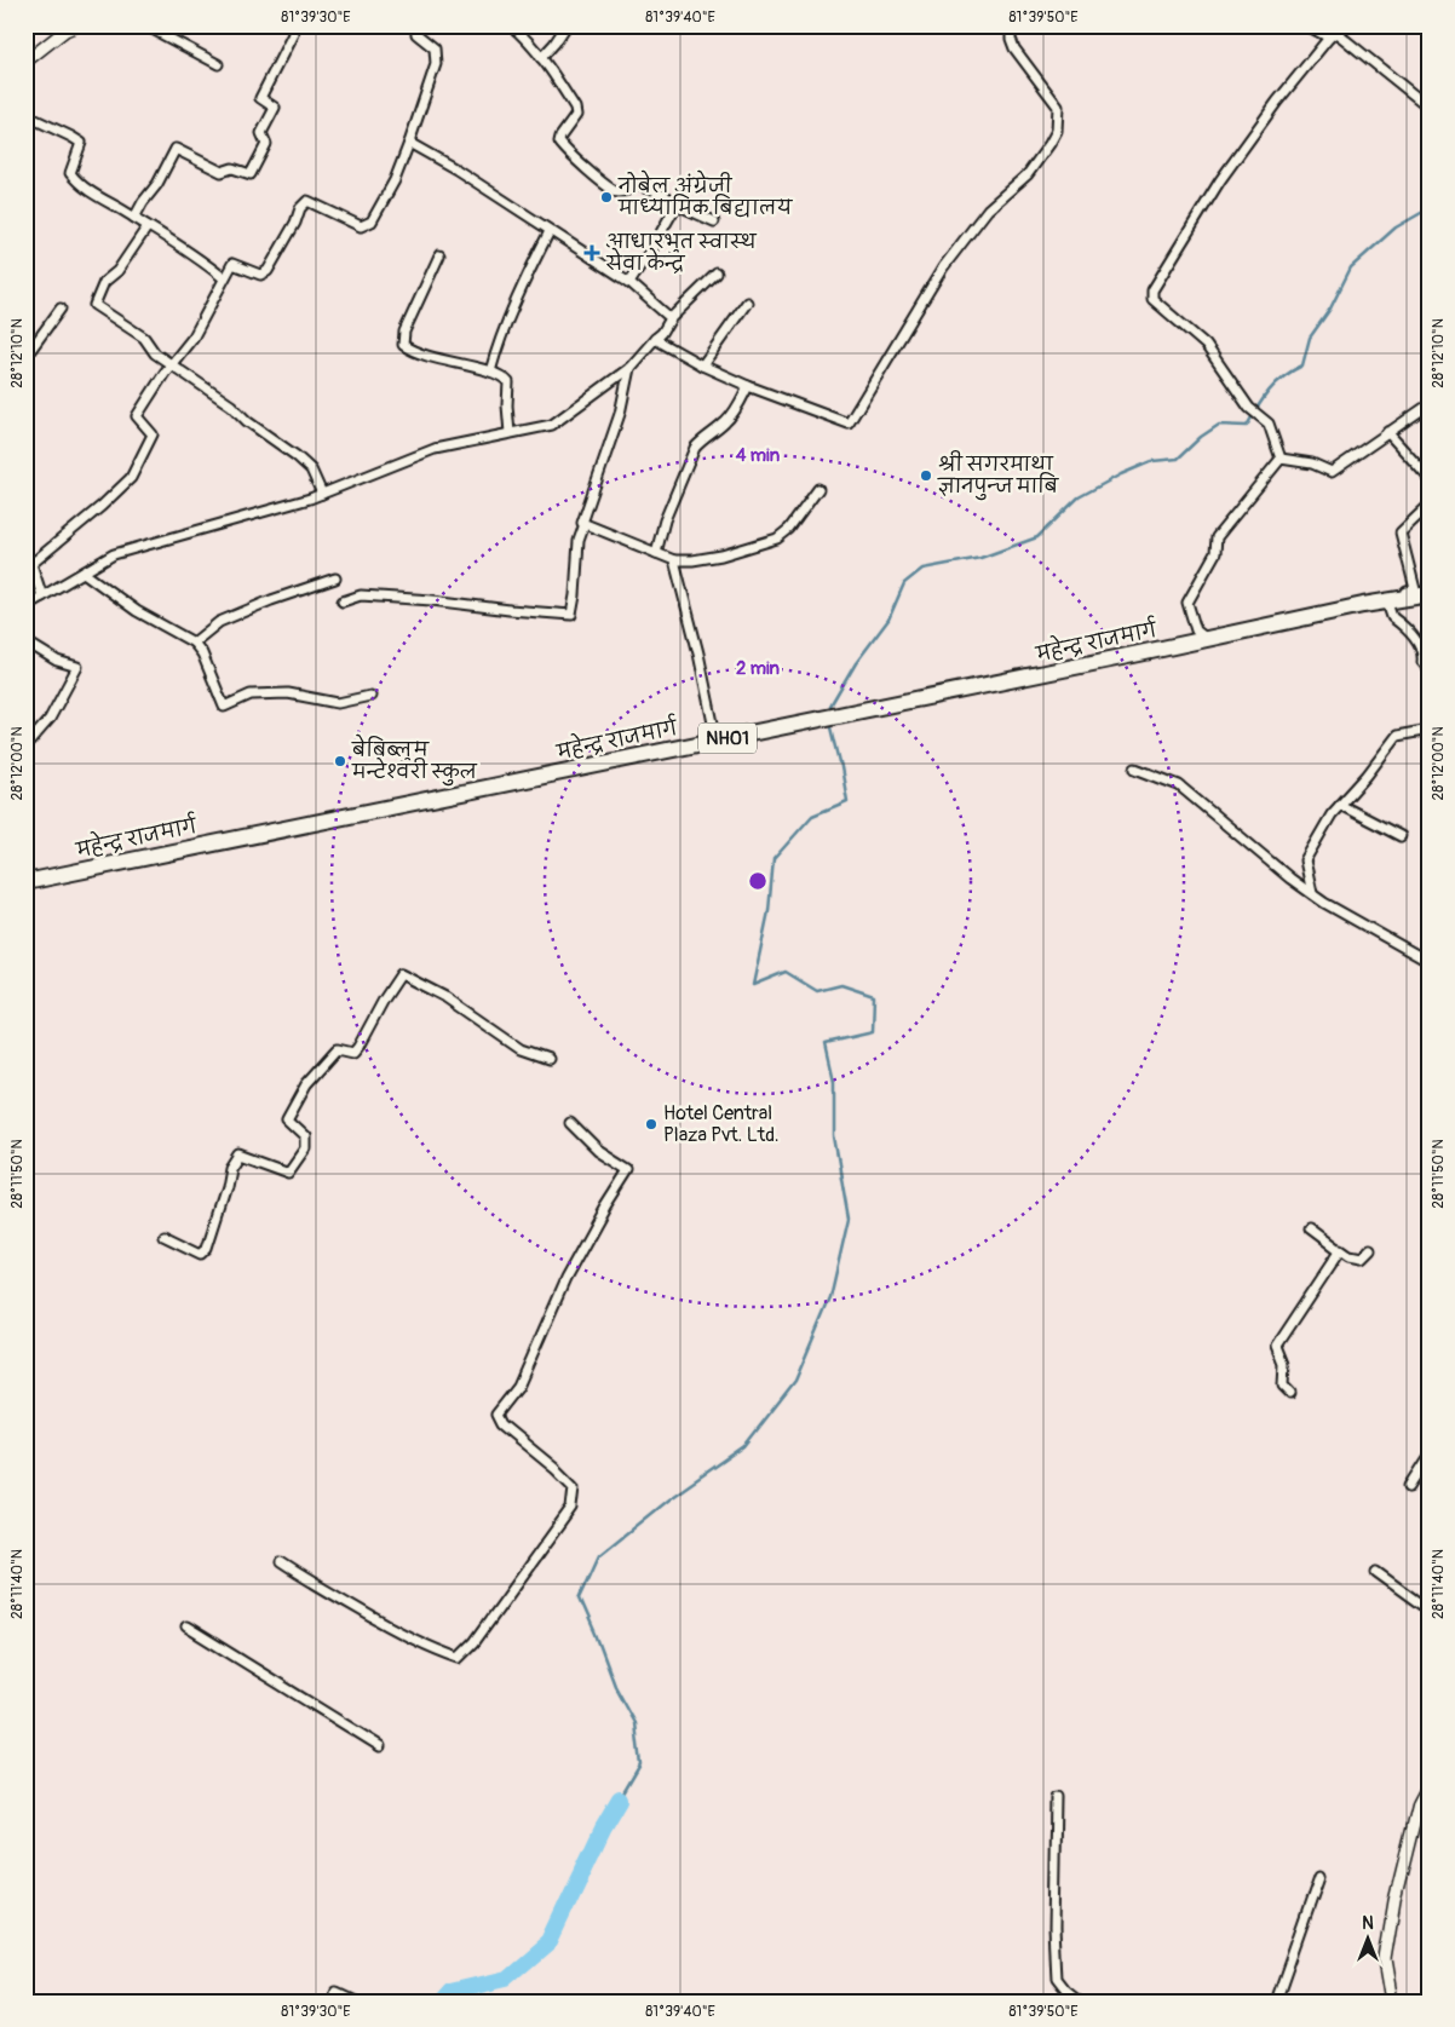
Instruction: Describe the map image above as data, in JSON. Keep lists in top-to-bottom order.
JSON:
{
  "streets": {
    "highway": ["महेन्द्र राजमार्ग", "NH01"]
  },
  "places": {
    "other": [
      "नोबेल अंग्रेजी माध्यामिक बिद्यालय",
      "श्री सगरमाथा ज्ञानपुन्ज माबि",
      "बेबिब्लुम मन्टेश्वरी स्कुल",
      "Hotel Central Plaza Pvt. Ltd."
    ],
    "health": ["आधारभुत स्वास्थ सेवा केन्द्र"]
  },
  "north": "top",
  "coordinates": [
    "81°39'30\"E",
    "81°39'40\"E",
    "81°39'50\"E",
    "28°12'10\"N",
    "28°12'00\"N",
    "28°11'50\"N",
    "28°11'40\"N"
  ],
  "rings": ["4 min", "2 min"]
}
